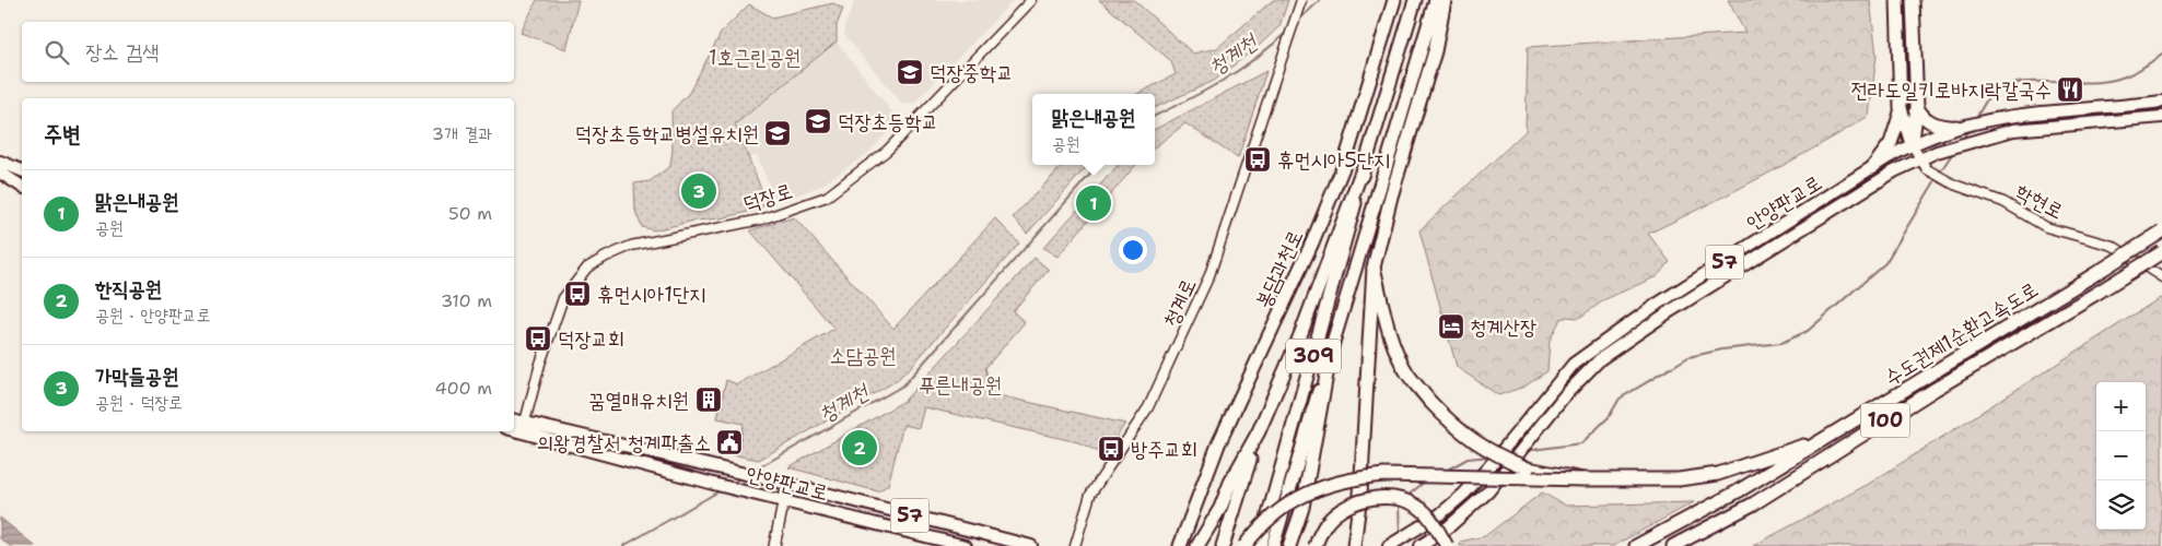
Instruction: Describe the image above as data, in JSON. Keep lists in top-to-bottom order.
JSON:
{
  "streets": {
    "highway": [
      "봉담과천로",
      "수도권제1순환고속도로",
      "309",
      "100"
    ],
    "main road": ["안양판교로", "57"],
    "street": ["덕장로", "학현로", "청계로"]
  },
  "crossings": [
    ["덕장로", "안양판교로"],
    ["학현로", "안양판교로"]
  ],
  "water": ["청계천"],
  "parks": ["1호근린공원", "소담공원", "푸른내공원"],
  "places": {
    "school or university": ["덕장중학교", "덕장초등학교", "덕장초등학교병설유치원"],
    "restaurant": ["전라도일키로바지락칼국수"],
    "bus stop": [
      "휴먼시아5단지",
      "휴먼시아1단지",
      "덕장교회",
      "방주교회"
    ],
    "hotel": ["청계산장"],
    "building": ["꿈열매유치원"],
    "public building": ["의왕경찰서 청계파출소"]
  },
  "page": {
    "search": "장소 검색",
    "popup": ["맑은내공원", "공원"],
    "heading": ["주변", "3개 결과"],
    "list": [
      {
        "mark": "1",
        "name": "맑은내공원",
        "note": "공원",
        "value": "50 m"
      },
      {
        "mark": "2",
        "name": "한직공원",
        "note": "공원 · 안양판교로",
        "value": "310 m"
      },
      {
        "mark": "3",
        "name": "가막들공원",
        "note": "공원 · 덕장로",
        "value": "400 m"
      }
    ],
    "pins": ["3", "1", "2"],
    "map_buttons": ["+", "−"]
  }
}
